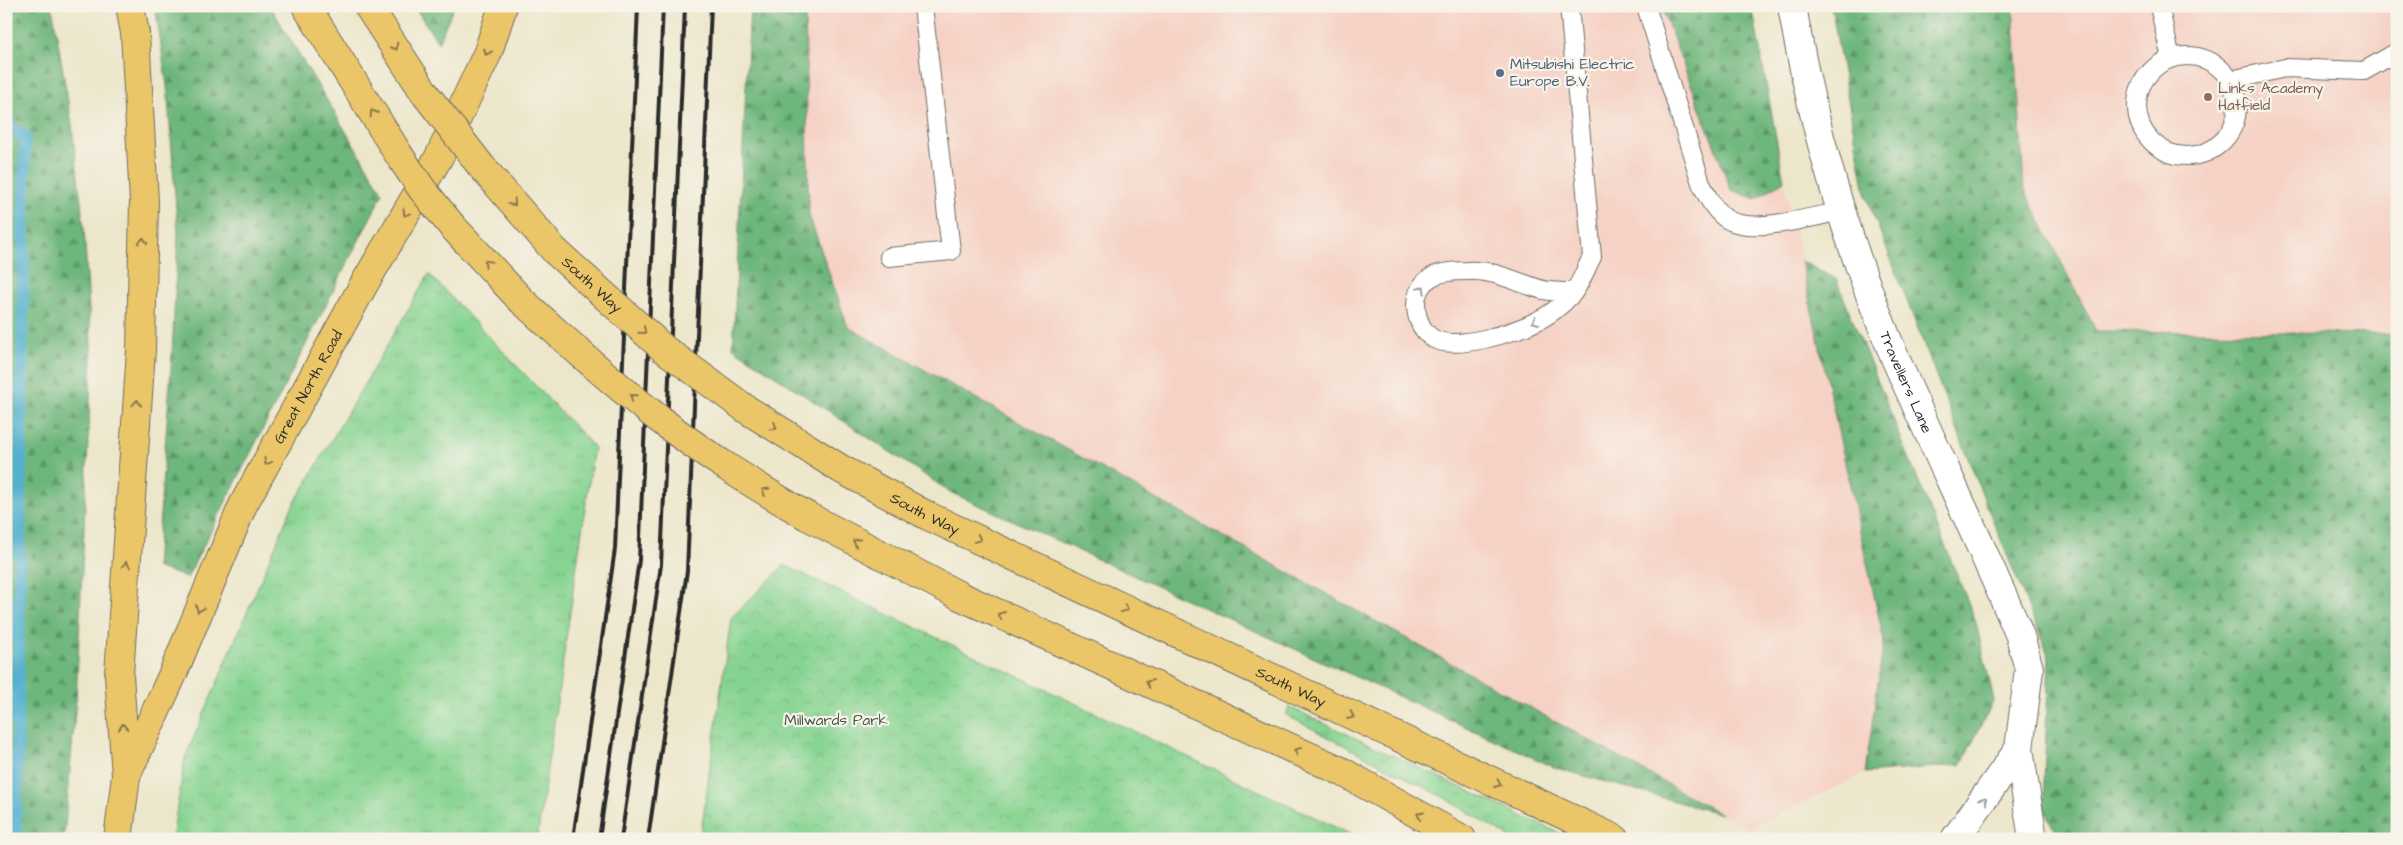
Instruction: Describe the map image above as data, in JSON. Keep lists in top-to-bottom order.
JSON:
{
  "streets": {
    "main road": ["South Way", "Great North Road"],
    "street": ["Travellers Lane"]
  },
  "parks": ["Millwards Park"],
  "places": ["Mitsubishi Electric Europe B.V.", "Links Academy Hatfield"]
}
